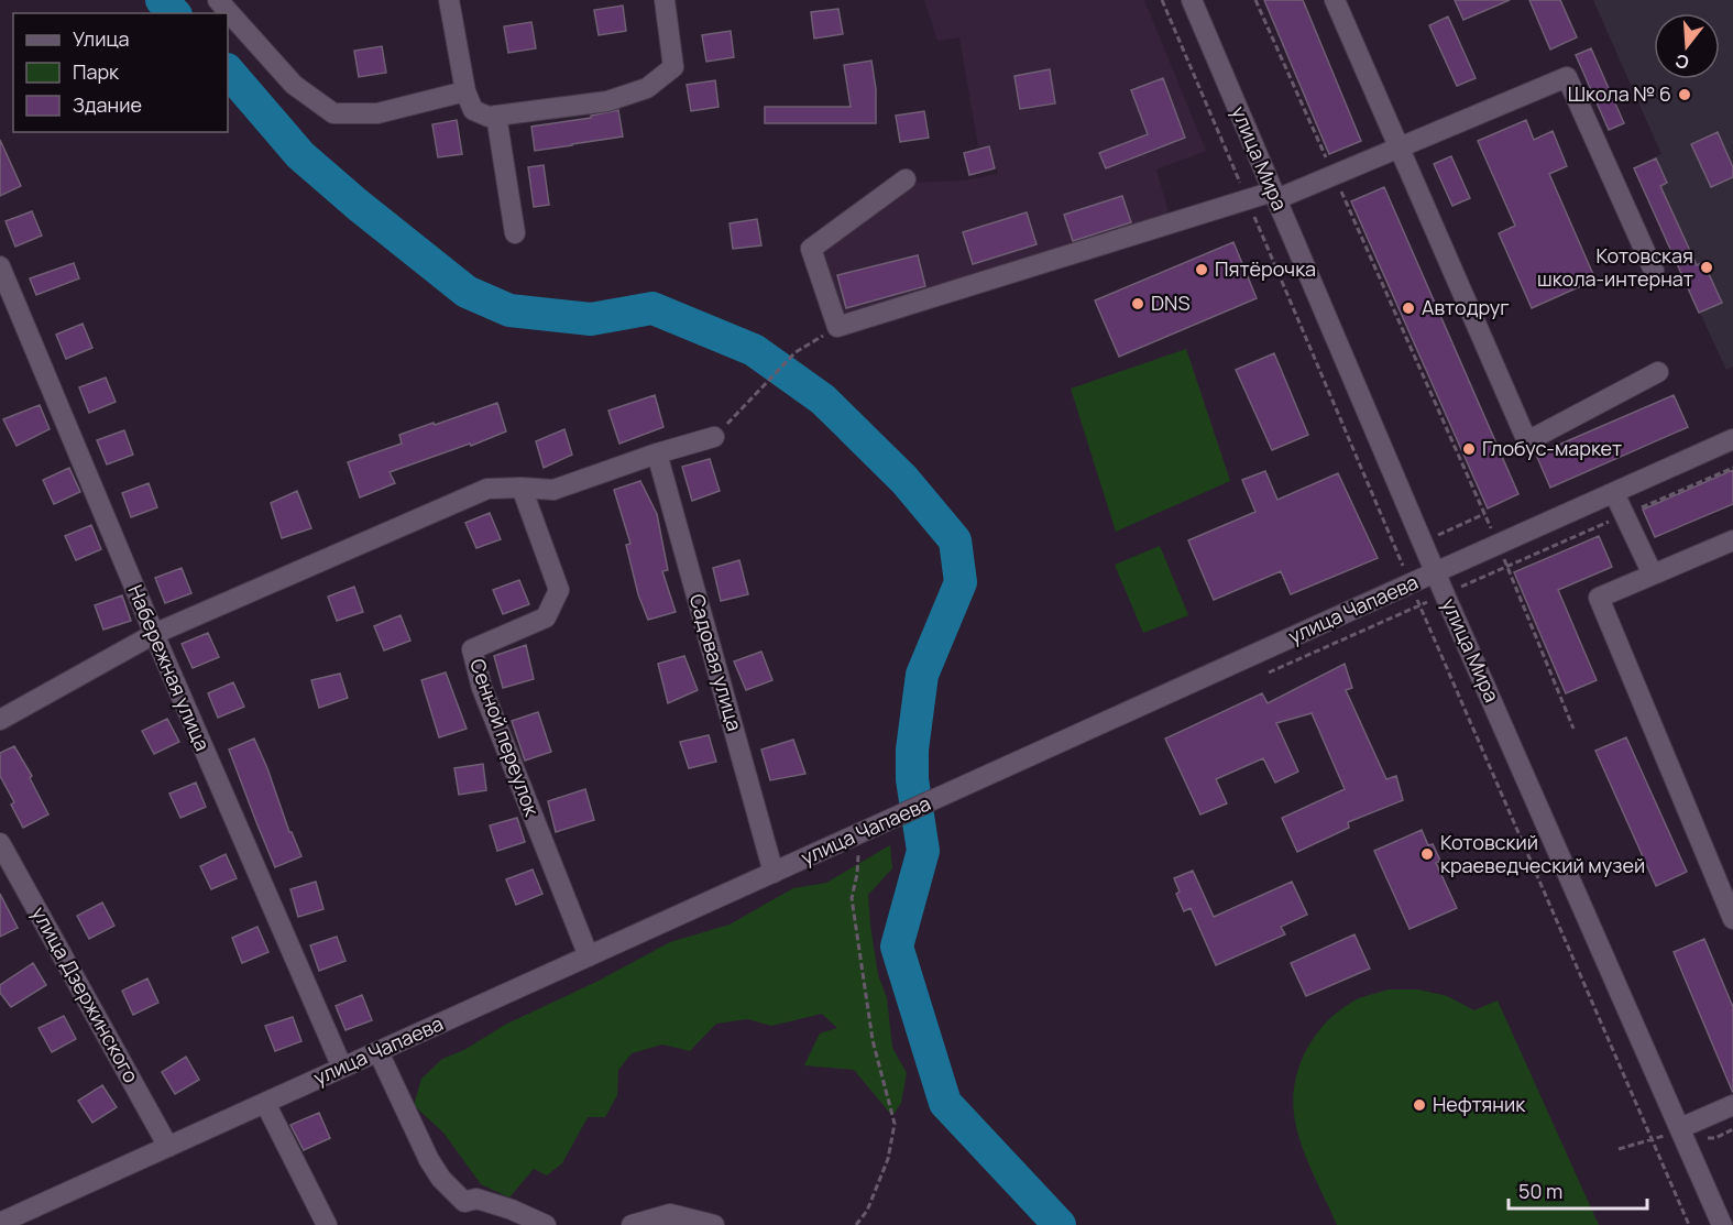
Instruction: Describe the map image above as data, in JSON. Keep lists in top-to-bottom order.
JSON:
{
  "streets": {
    "street": [
      "улица Мира",
      "улица Чапаева",
      "Садовая улица",
      "Набережная улица",
      "Сенной переулок",
      "улица Дзержинского"
    ]
  },
  "crossings": [
    ["улица Мира", "улица Чапаева"],
    ["улица Чапаева", "Садовая улица"],
    ["улица Чапаева", "Набережная улица"],
    ["улица Чапаева", "Сенной переулок"],
    ["улица Чапаева", "улица Дзержинского"]
  ],
  "places": [
    "Школа № 6",
    "Котовская школа-интернат",
    "Пятёрочка",
    "DNS",
    "Автодруг",
    "Глобус-маркет",
    "Котовский краеведческий музей",
    "Нефтяник"
  ],
  "legend": ["Улица", "Парк", "Здание"],
  "scale_bar": "50 m",
  "north": "bottom"
}
